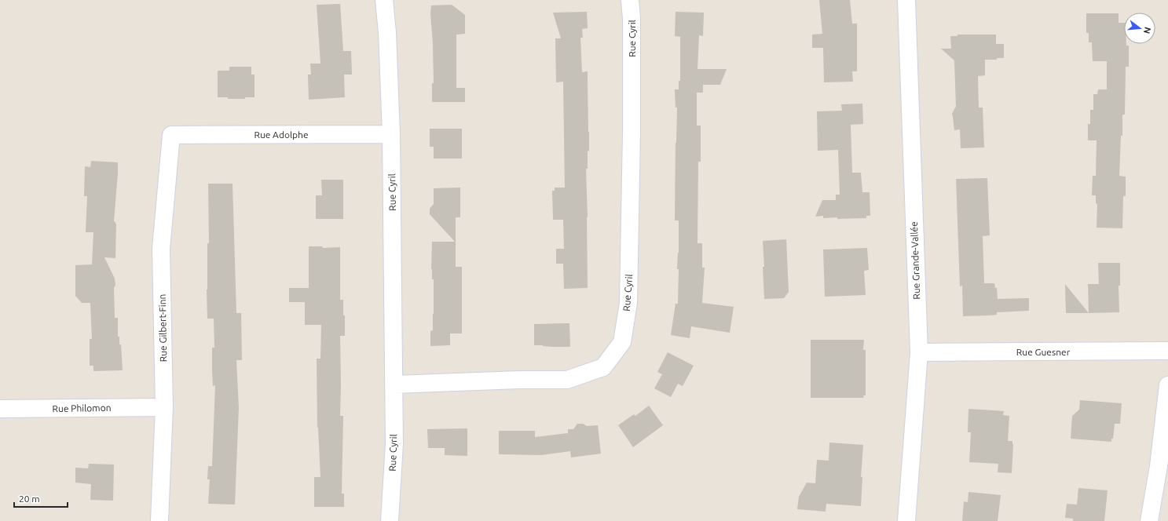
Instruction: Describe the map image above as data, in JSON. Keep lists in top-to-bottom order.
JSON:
{
  "streets": {
    "street": [
      "Rue Cyril",
      "Rue Adolphe",
      "Rue Grande-Vallée",
      "Rue Gilbert-Finn",
      "Rue Guesner",
      "Rue Philomon"
    ]
  },
  "crossings": [
    ["Rue Cyril", "Rue Adolphe"],
    ["Rue Adolphe", "Rue Gilbert-Finn"],
    ["Rue Grande-Vallée", "Rue Guesner"],
    ["Rue Gilbert-Finn", "Rue Philomon"]
  ],
  "scale_bar": "20 m",
  "north": "right"
}
